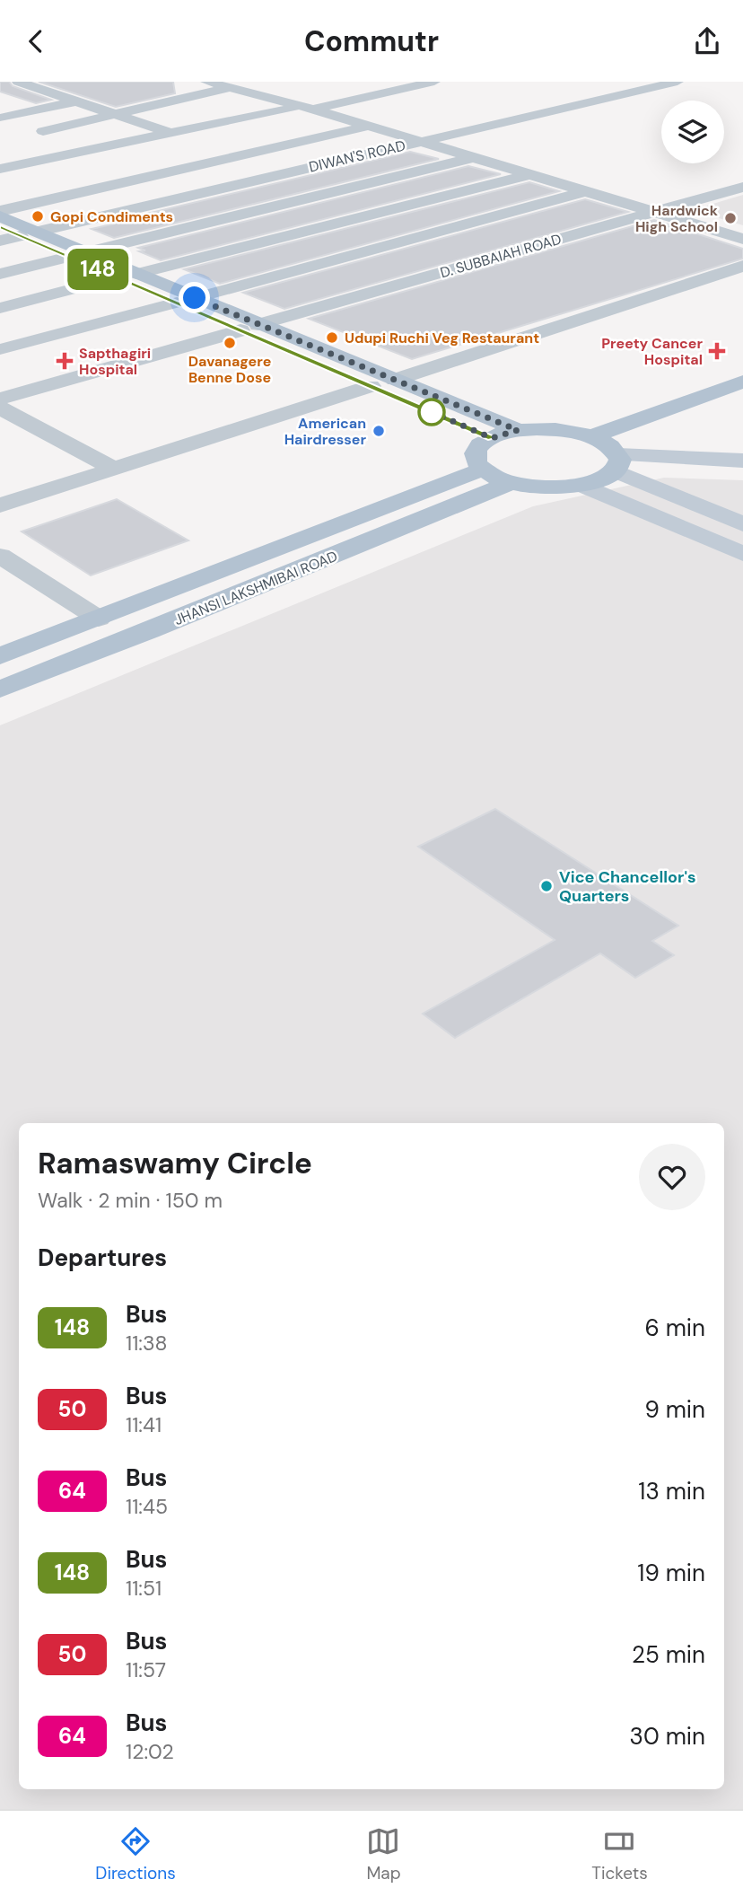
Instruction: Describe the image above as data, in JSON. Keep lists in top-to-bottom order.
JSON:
{
  "streets": {
    "main road": ["JHANSI LAKSHMIBAI ROAD"],
    "street": ["DIWAN'S ROAD", "D. SUBBAIAH ROAD"]
  },
  "places": {
    "other": [
      "Gopi Condiments",
      "Hardwick High School",
      "Udupi Ruchi Veg Restaurant",
      "Davanagere Benne Dose",
      "American Hairdresser",
      "Vice Chancellor's Quarters"
    ],
    "health": ["Preety Cancer Hospital", "Sapthagiri Hospital"]
  },
  "lines": ["bus line 148"],
  "page": {
    "header": "Commutr",
    "on_map": "148",
    "heading": [
      ["Ramaswamy Circle", "Walk · 2 min · 150 m"],
      "Departures"
    ],
    "list": [
      {
        "mark": "148",
        "name": "Bus",
        "note": "11:38",
        "value": "6 min"
      },
      {
        "mark": "50",
        "name": "Bus",
        "note": "11:41",
        "value": "9 min"
      },
      {
        "mark": "64",
        "name": "Bus",
        "note": "11:45",
        "value": "13 min"
      },
      {
        "mark": "148",
        "name": "Bus",
        "note": "11:51",
        "value": "19 min"
      },
      {
        "mark": "50",
        "name": "Bus",
        "note": "11:57",
        "value": "25 min"
      },
      {
        "mark": "64",
        "name": "Bus",
        "note": "12:02",
        "value": "30 min"
      }
    ],
    "tabs": ["Directions", "Map", "Tickets"]
  }
}
